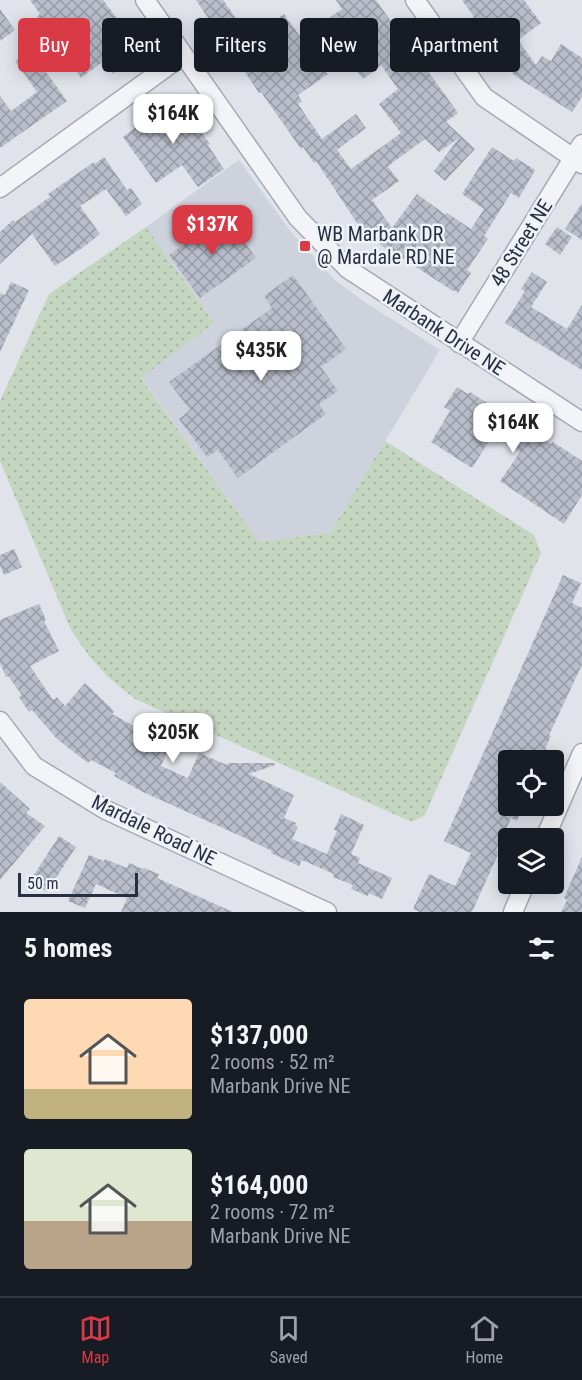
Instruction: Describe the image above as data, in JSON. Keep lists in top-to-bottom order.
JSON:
{
  "streets": {
    "street": ["48 Street NE", "Marbank Drive NE", "Mardale Road NE"]
  },
  "crossings": [
    ["48 Street NE", "Marbank Drive NE"]
  ],
  "places": {
    "transit": ["WB Marbank DR @ Mardale RD NE"]
  },
  "scale_bar": "50 m",
  "page": {
    "chip": [
      "Buy",
      "Rent",
      "Filters",
      "New",
      "Apartment"
    ],
    "price": [
      "$164K",
      "$137K",
      "$435K",
      "$164K",
      "$205K"
    ],
    "scale": "50 m",
    "heading": "5 homes",
    "list": [
      {
        "name": "$137,000",
        "note": "2 rooms · 52 m² · Marbank Drive NE"
      },
      {
        "name": "$164,000",
        "note": "2 rooms · 72 m² · Marbank Drive NE"
      }
    ],
    "tabs": ["Map", "Saved", "Home"]
  }
}
